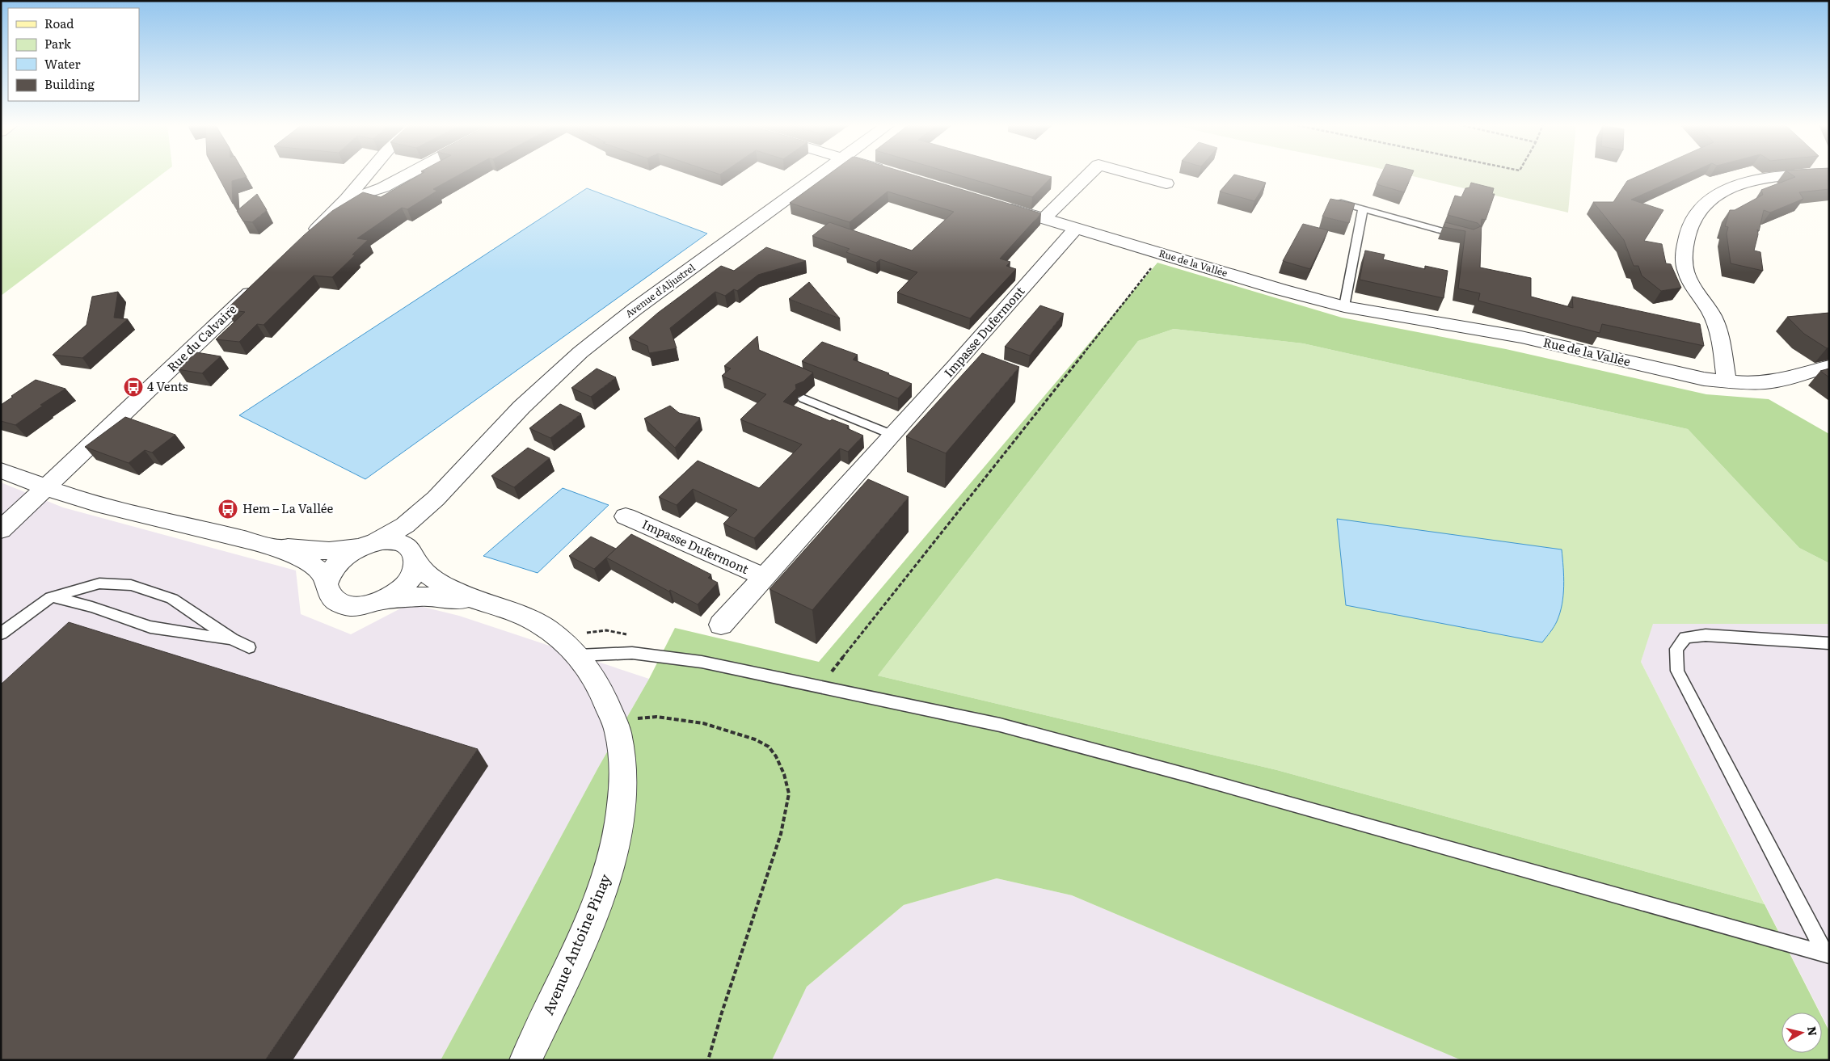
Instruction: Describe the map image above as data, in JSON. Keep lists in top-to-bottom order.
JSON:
{
  "streets": {
    "street": [
      "Rue de la Vallée",
      "Avenue d'Aljustrel",
      "Impasse Dufermont",
      "Rue du Calvaire",
      "Avenue Antoine Pinay"
    ]
  },
  "crossings": [
    ["Rue de la Vallée", "Impasse Dufermont"],
    ["Avenue d'Aljustrel", "Avenue Antoine Pinay"]
  ],
  "places": {
    "bus stop": ["4 Vents", "Hem – La Vallée"]
  },
  "legend": [
    "Road",
    "Park",
    "Water",
    "Building"
  ],
  "north": "right"
}
